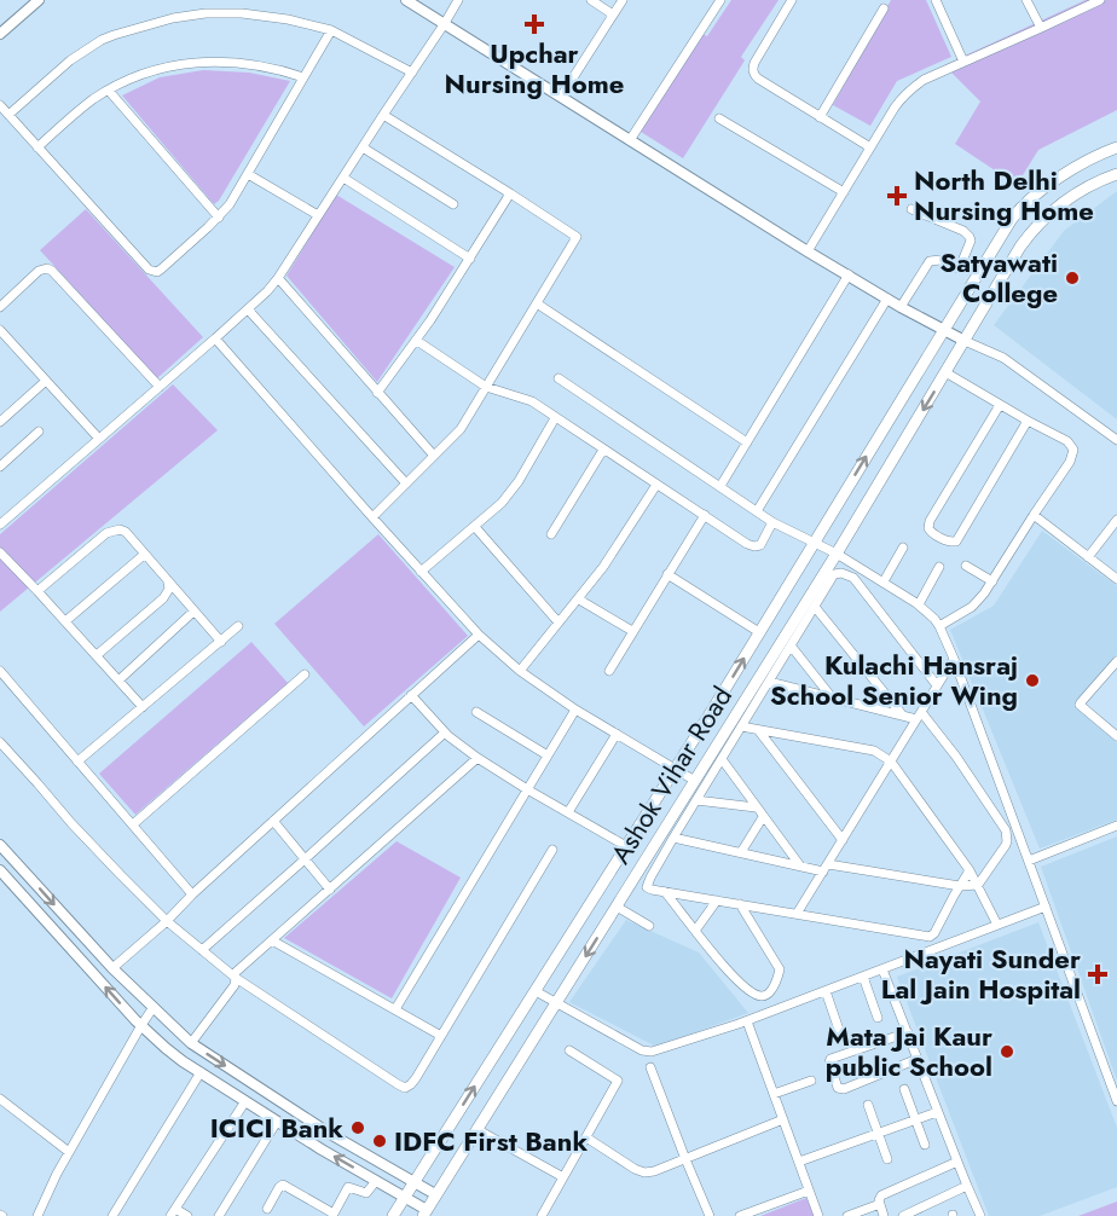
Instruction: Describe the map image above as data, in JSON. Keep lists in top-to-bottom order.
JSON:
{
  "streets": {
    "main road": ["Ashok Vihar Road"]
  },
  "places": {
    "health": ["Upchar Nursing Home", "North Delhi Nursing Home", "Nayati Sunder Lal Jain Hospital"],
    "other": [
      "Satyawati College",
      "Kulachi Hansraj School Senior Wing",
      "Mata Jai Kaur public School",
      "ICICI Bank",
      "IDFC First Bank"
    ]
  }
}
